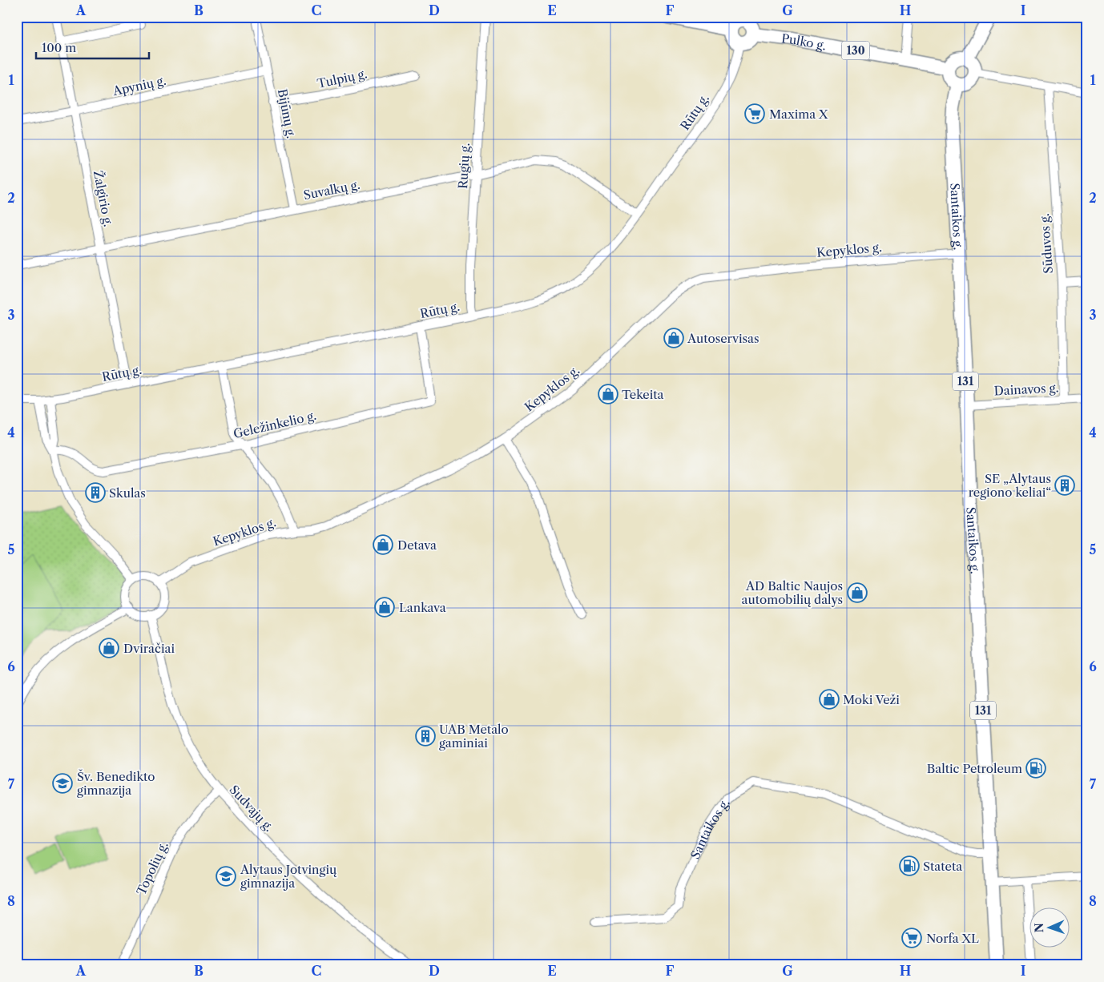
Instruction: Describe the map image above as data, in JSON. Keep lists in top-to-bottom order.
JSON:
{
  "streets": {
    "main road": [
      "Pulko g.",
      "130",
      "Santaikos g.",
      "131"
    ],
    "street": [
      "Tulpių g.",
      "Apynių g.",
      "Rūtų g.",
      "Bijūnų g.",
      "Rugių g.",
      "Suvalkų g.",
      "Žalgirio g.",
      "Sūduvos g.",
      "Kepyklos g.",
      "Dainavos g.",
      "Geležinkelio g.",
      "Sudvajų g.",
      "Topolių g."
    ]
  },
  "crossings": [
    ["Pulko g.", "Rūtų g."],
    ["Pulko g.", "Santaikos g."],
    ["Tulpių g.", "Bijūnų g."],
    ["Apynių g.", "Bijūnų g."],
    ["Apynių g.", "Žalgirio g."],
    ["Rūtų g.", "Rugių g."],
    ["Rūtų g.", "Suvalkų g."],
    ["Rūtų g.", "Žalgirio g."],
    ["Rūtų g.", "Geležinkelio g."],
    ["Bijūnų g.", "Suvalkų g."],
    ["Rugių g.", "Suvalkų g."],
    ["Suvalkų g.", "Žalgirio g."],
    ["Santaikos g.", "Kepyklos g."],
    ["Santaikos g.", "Dainavos g."],
    ["Sūduvos g.", "Dainavos g."],
    ["Kepyklos g.", "Sudvajų g."],
    ["Sudvajų g.", "Topolių g."]
  ],
  "places": {
    "supermarket": ["Maxima X", "Norfa XL"],
    "shop": [
      "Autoservisas",
      "Tekeita",
      "Detava",
      "AD Baltic Naujos automobilių dalys",
      "Lankava",
      "Dviračiai",
      "Moki Veži"
    ],
    "building": ["SE „Alytaus regiono keliai“", "Skulas", "UAB Metalo gaminiai"],
    "fuel station": ["Baltic Petroleum", "Stateta"],
    "school or university": ["Šv. Benedikto gimnazija", "Alytaus Jotvingių gimnazija"]
  },
  "scale_bar": "100 m",
  "north": "left",
  "grid": {
    "columns": [
      "A",
      "B",
      "C",
      "D",
      "E",
      "F",
      "G",
      "H",
      "I"
    ],
    "rows": [
      "1",
      "2",
      "3",
      "4",
      "5",
      "6",
      "7",
      "8"
    ]
  }
}
